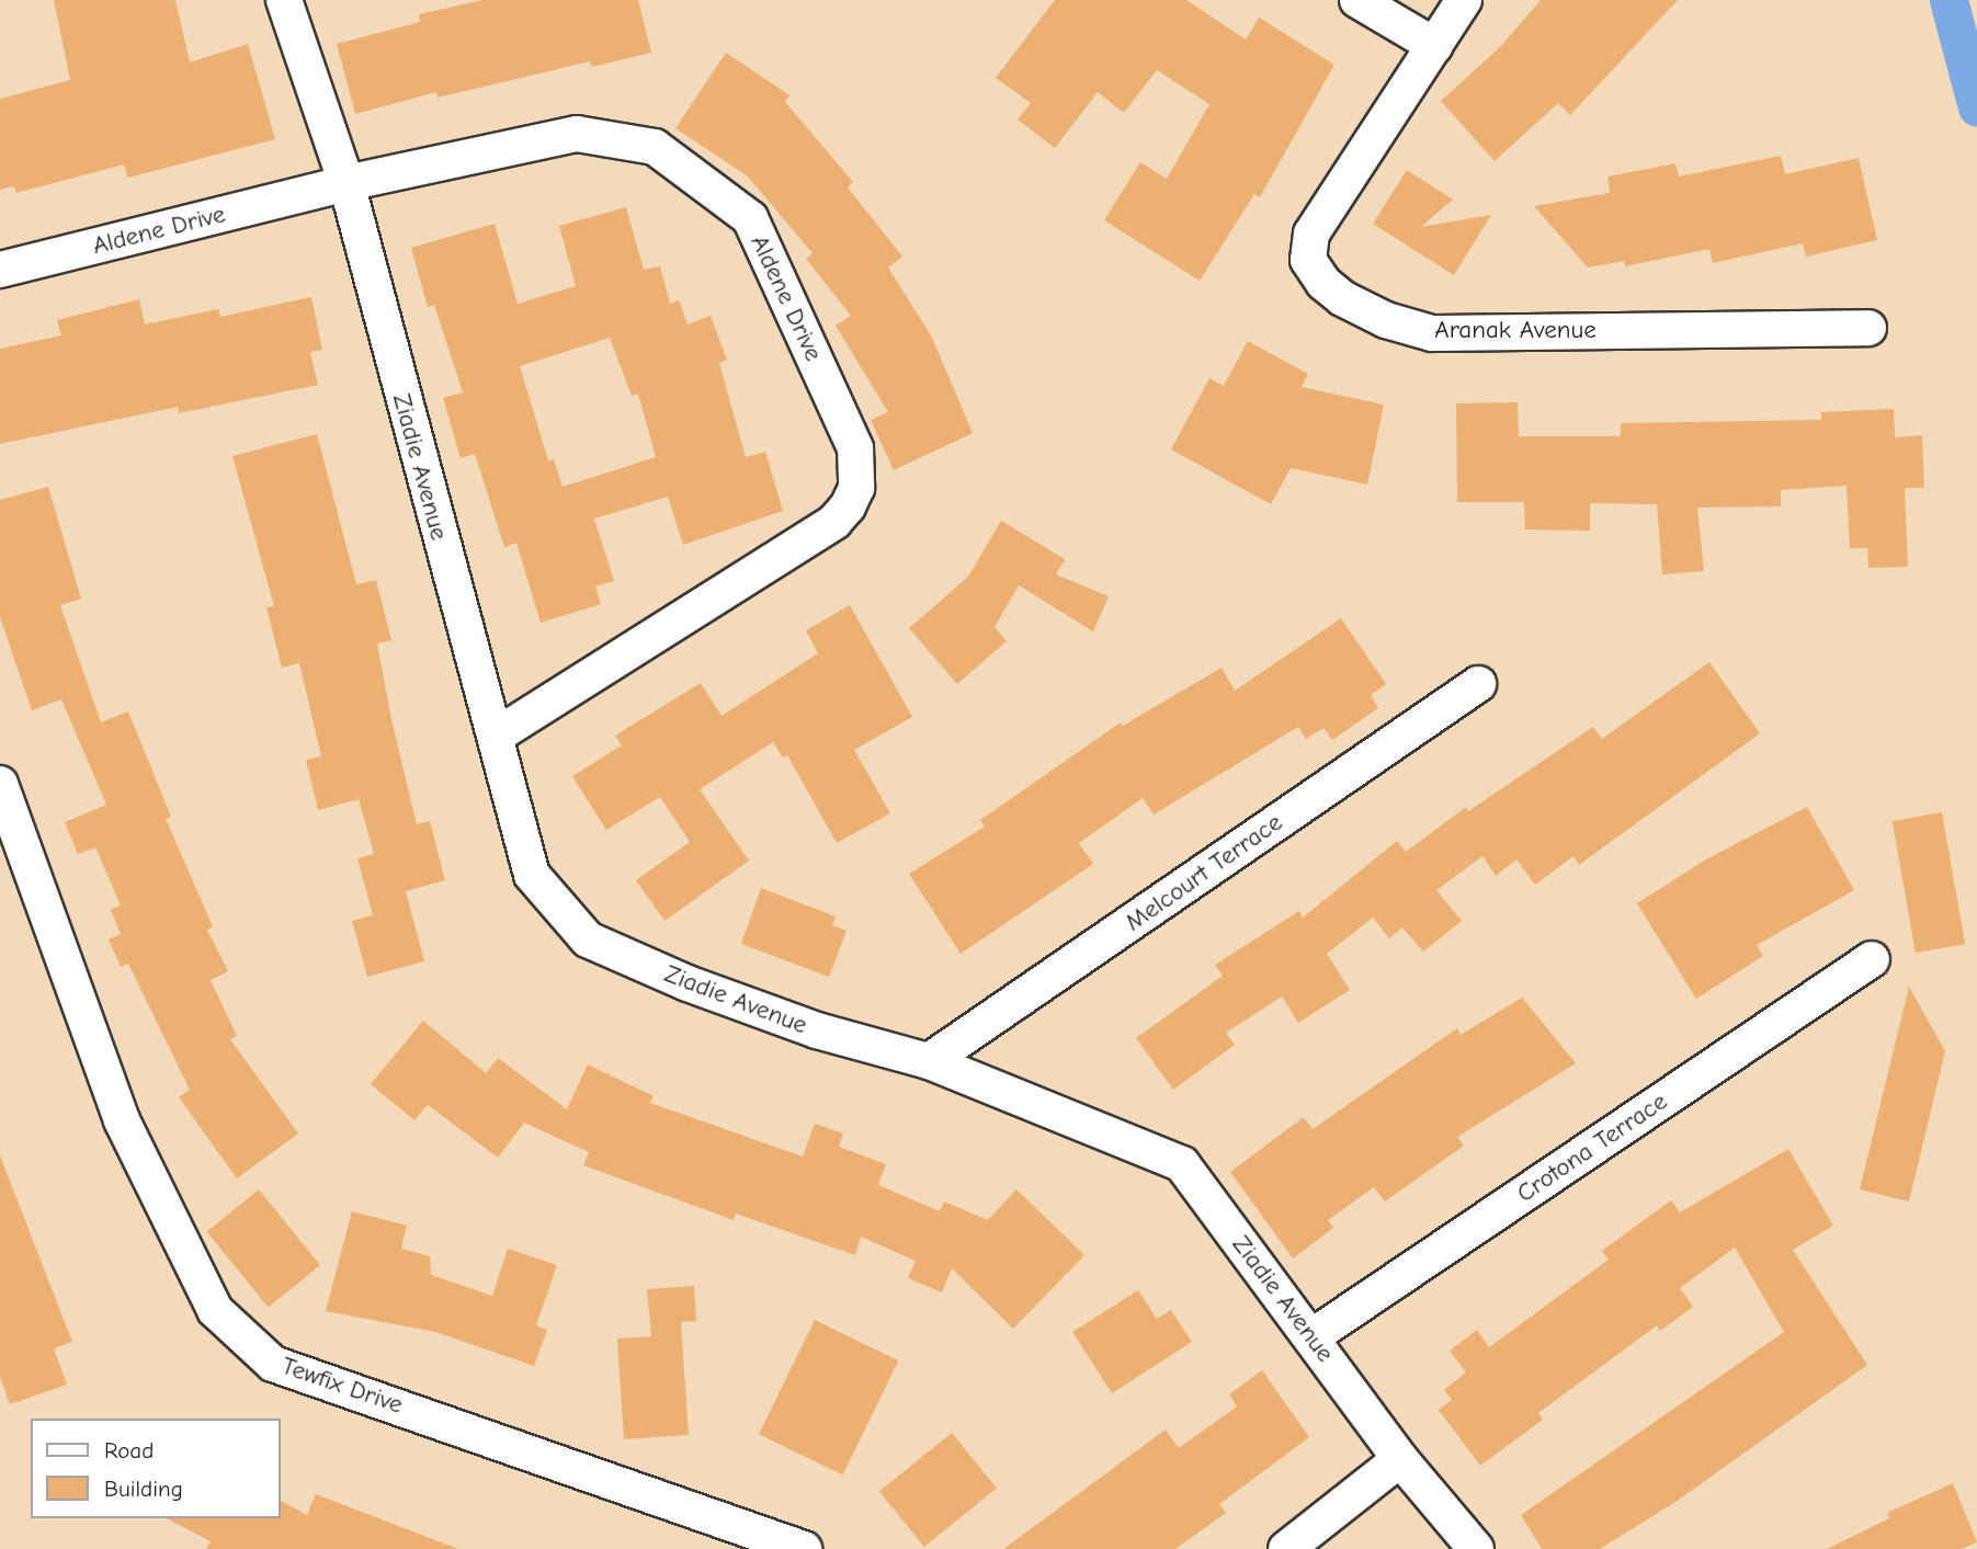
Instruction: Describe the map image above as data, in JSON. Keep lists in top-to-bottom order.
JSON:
{
  "streets": {
    "street": [
      "Aldene Drive",
      "Aranak Avenue",
      "Ziadie Avenue",
      "Melcourt Terrace",
      "Crotona Terrace",
      "Tewfix Drive"
    ]
  },
  "crossings": [
    ["Aldene Drive", "Ziadie Avenue"],
    ["Ziadie Avenue", "Melcourt Terrace"],
    ["Ziadie Avenue", "Crotona Terrace"]
  ],
  "legend": ["Road", "Building"]
}
